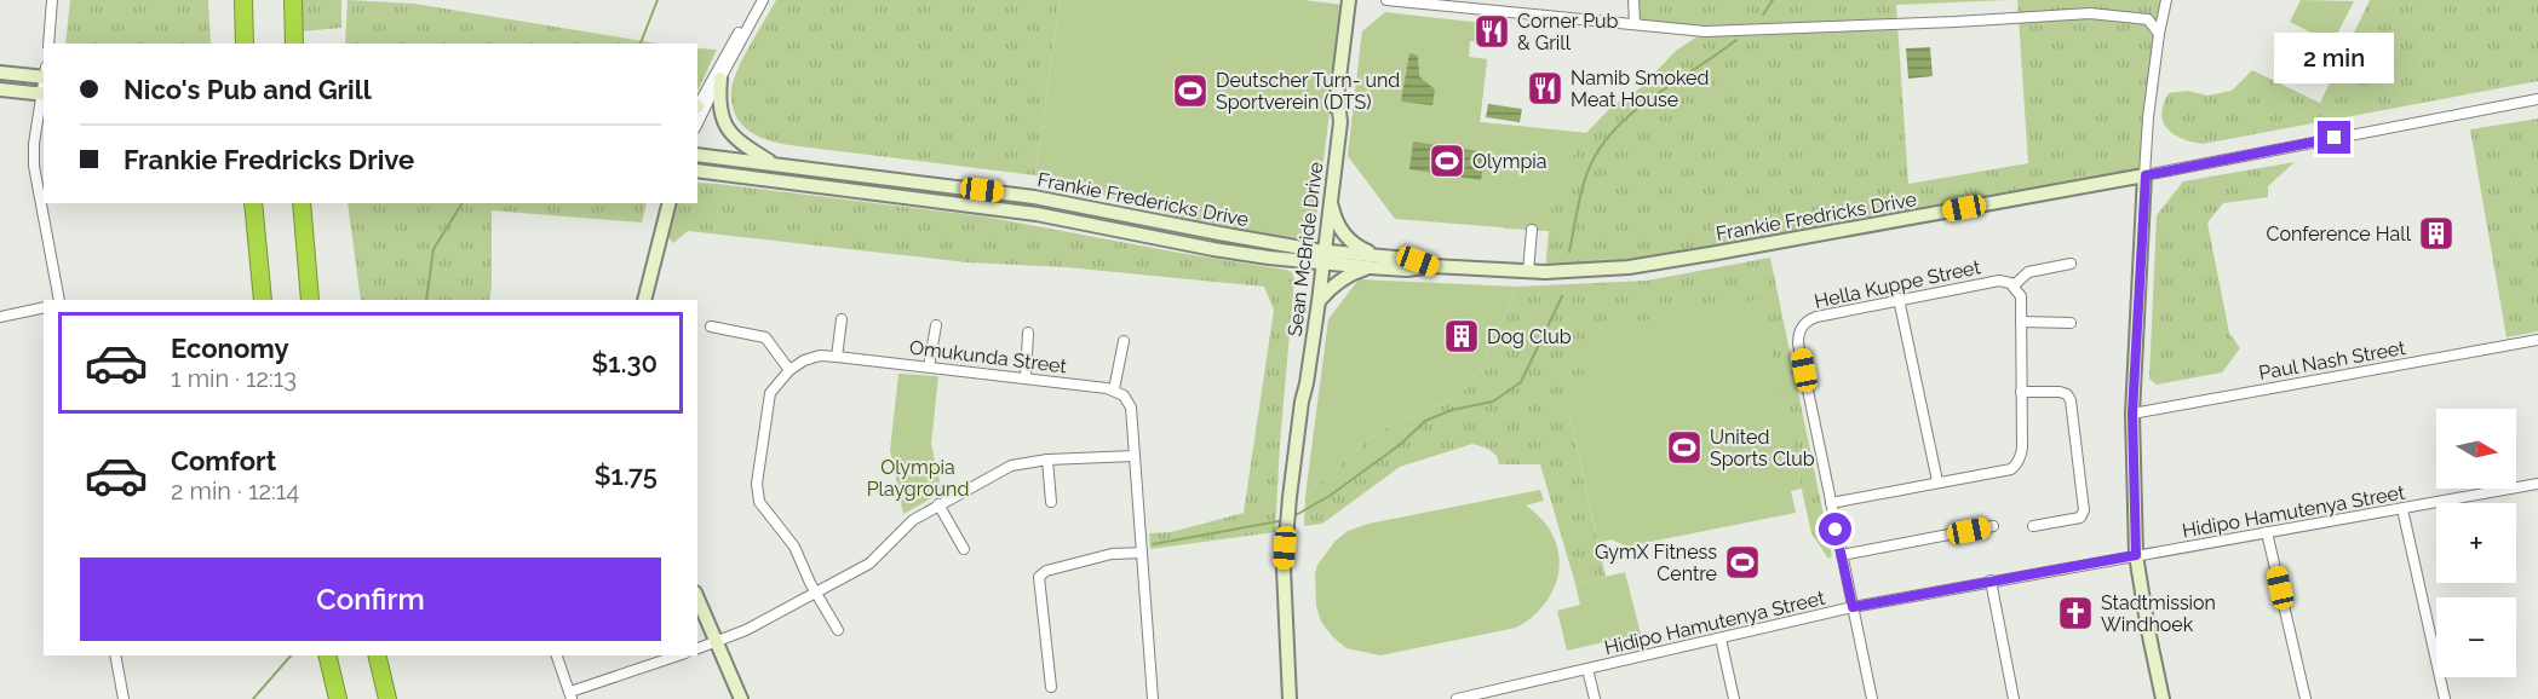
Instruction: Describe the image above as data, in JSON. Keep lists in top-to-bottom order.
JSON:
{
  "streets": {
    "main road": ["Frankie Fredericks Drive", "Frankie Fredricks Drive", "Sean McBride Drive"],
    "street": [
      "Hella Kuppe Street",
      "Omukunda Street",
      "Paul Nash Street",
      "Hidipo Hamutenya Street"
    ]
  },
  "crossings": [
    ["Frankie Fredericks Drive", "Frankie Fredricks Drive"],
    ["Frankie Fredericks Drive", "Sean McBride Drive"],
    ["Frankie Fredricks Drive", "Sean McBride Drive"],
    ["Hella Kuppe Street", "Hidipo Hamutenya Street"]
  ],
  "parks": ["Olympia Playground"],
  "places": {
    "restaurant": ["Corner Pub & Grill", "Namib Smoked Meat House"],
    "sports": [
      "Deutscher Turn- und Sportverein (DTS)",
      "Olympia",
      "United Sports Club",
      "GymX Fitness Centre"
    ],
    "building": ["Conference Hall", "Dog Club"],
    "church": ["Stadtmission Windhoek"]
  },
  "north": "right",
  "page": {
    "bubble": "2 min",
    "banner": ["Nico's Pub and Grill", "Frankie Fredricks Drive"],
    "list": [
      {
        "name": "Economy",
        "note": "1 min · 12:13",
        "value": "$1.30"
      },
      {
        "name": "Comfort",
        "note": "2 min · 12:14",
        "value": "$1.75"
      }
    ],
    "map_buttons": ["+", "−"],
    "buttons": "Confirm"
  }
}
